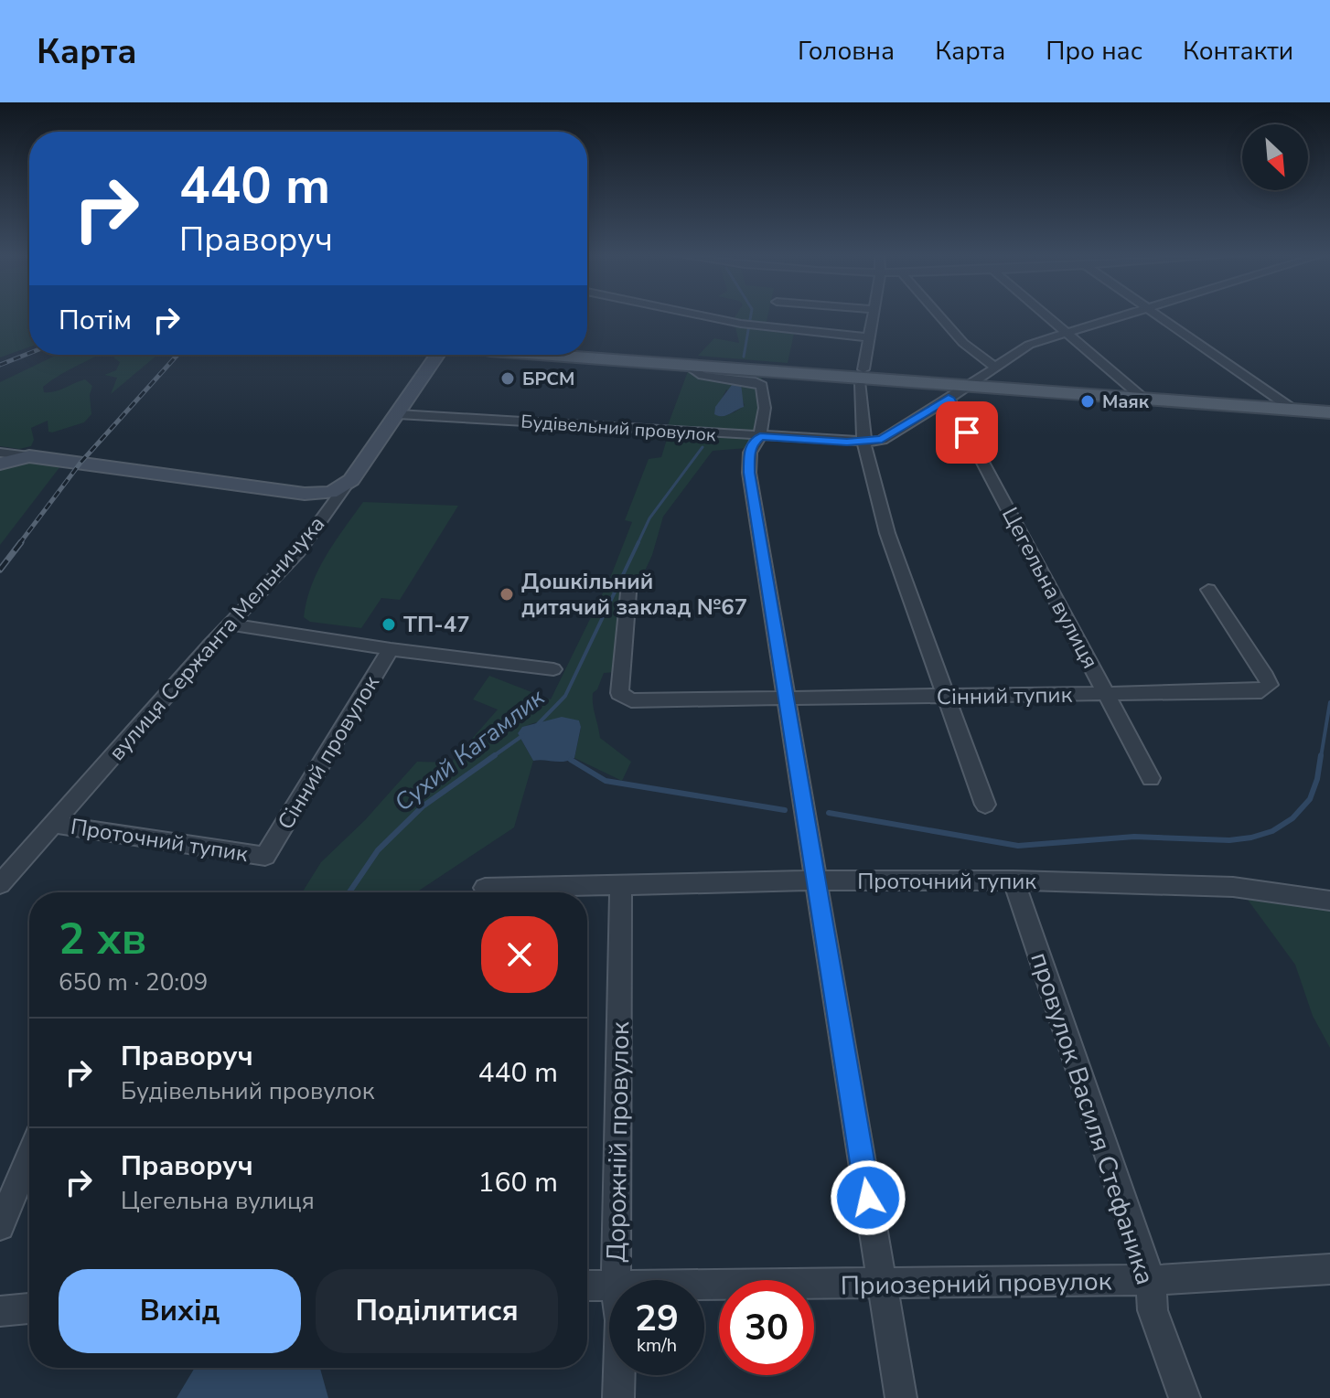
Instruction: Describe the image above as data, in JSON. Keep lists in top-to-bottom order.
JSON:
{
  "streets": {
    "street": [
      "Будівельний провулок",
      "Цегельна вулиця",
      "вулиця Сержанта Мельничука",
      "Сінний тупик",
      "Сінний провулок",
      "Проточний тупик",
      "провулок Василя Стефаника",
      "Дорожній провулок",
      "Приозерний провулок"
    ]
  },
  "crossings": [
    ["Будівельний провулок", "Цегельна вулиця"],
    ["Будівельний провулок", "вулиця Сержанта Мельничука"],
    ["Цегельна вулиця", "Сінний тупик"],
    ["вулиця Сержанта Мельничука", "Сінний провулок"],
    ["вулиця Сержанта Мельничука", "Проточний тупик"],
    ["Сінний провулок", "Проточний тупик"],
    ["Проточний тупик", "провулок Василя Стефаника"],
    ["Проточний тупик", "Дорожній провулок"],
    ["провулок Василя Стефаника", "Приозерний провулок"]
  ],
  "water": ["Сухий Кагамлик"],
  "places": [
    "БРСМ",
    "Маяк",
    "Дошкільний дитячий заклад №67",
    "ТП-47"
  ],
  "north": "bottom right",
  "page": {
    "header": "Карта",
    "nav": [
      "Головна",
      "Карта",
      "Про нас",
      "Контакти"
    ],
    "turn": ["440 m", "Праворуч"],
    "then": "Потім",
    "heading": ["2 хв", "650 m · 20:09"],
    "list": [
      {
        "name": "Праворуч",
        "note": "Будівельний провулок",
        "value": "440 m"
      },
      {
        "name": "Праворуч",
        "note": "Цегельна вулиця",
        "value": "160 m"
      }
    ],
    "buttons": ["Вихід", "Поділитися"],
    "speed": "29 km/h",
    "limit": "30"
  }
}
